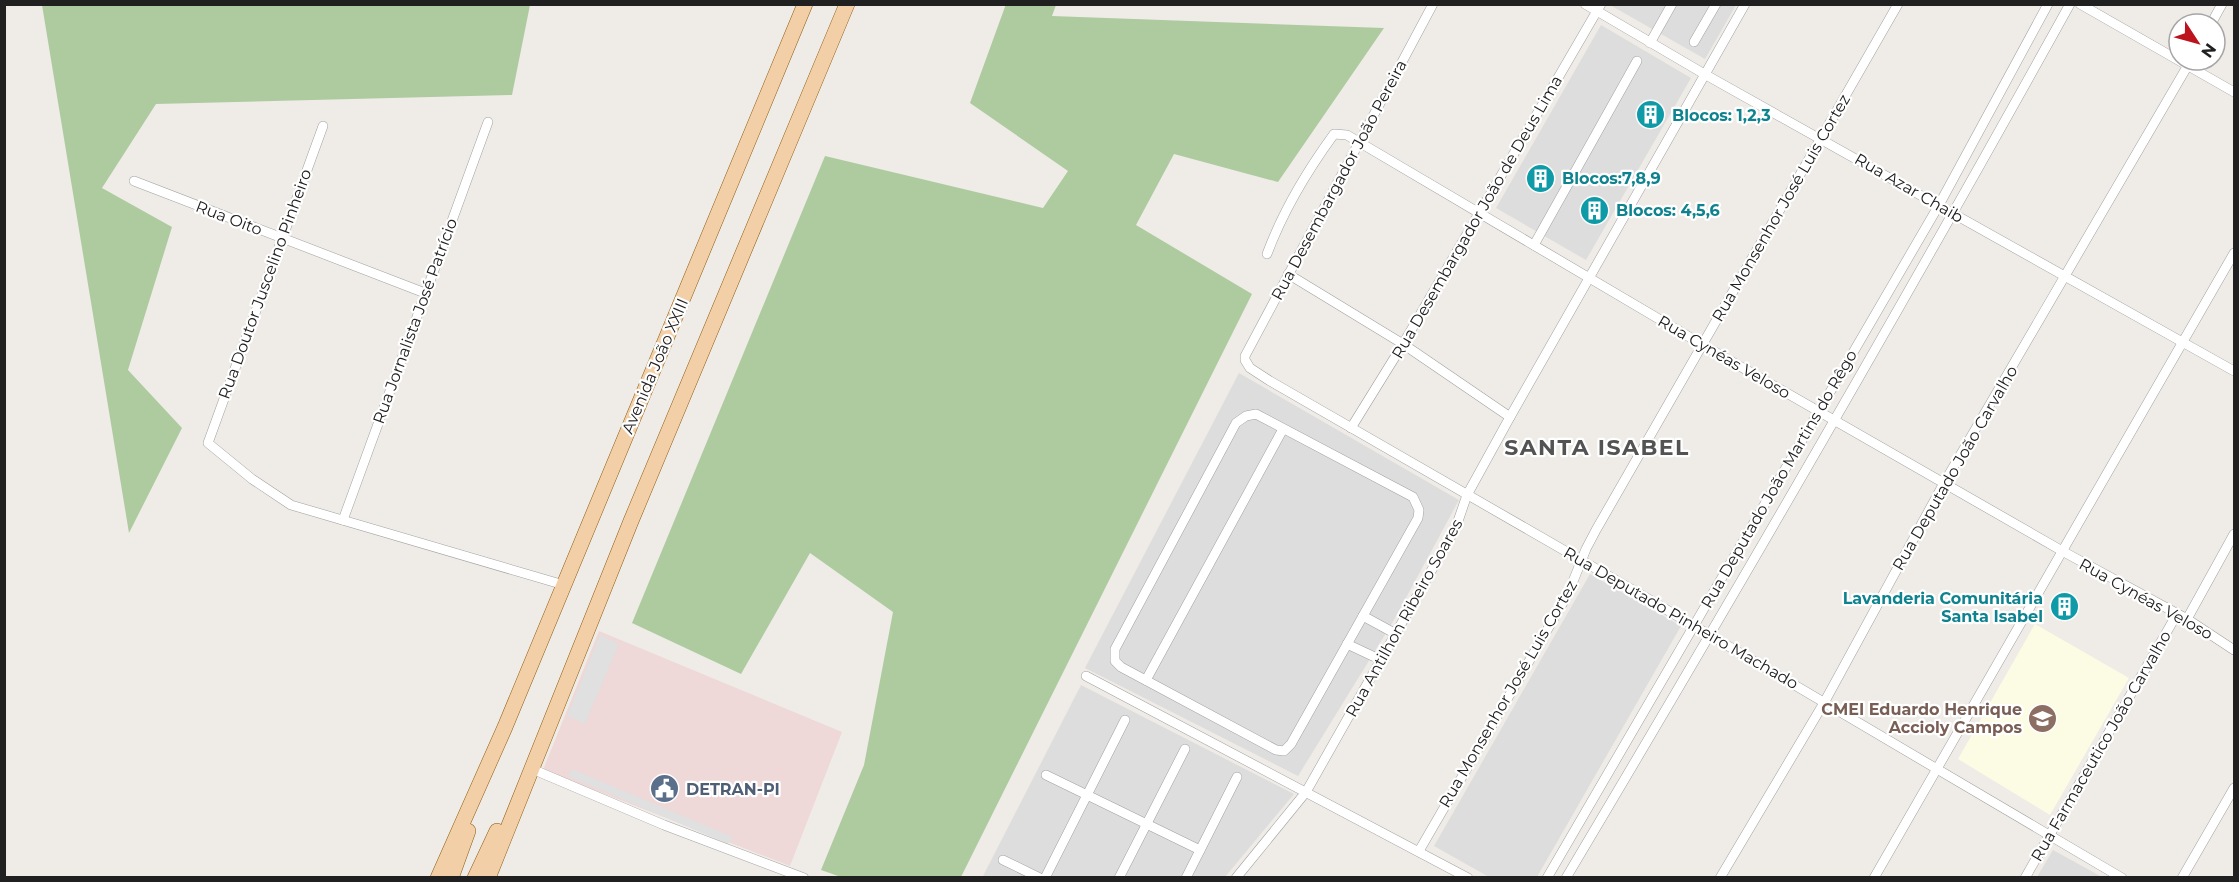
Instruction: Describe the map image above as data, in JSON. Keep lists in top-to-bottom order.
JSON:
{
  "streets": {
    "main road": ["Avenida João XXIII"],
    "street": [
      "Rua Desembargador João Pereira",
      "Rua Azar Chaib",
      "Rua Monsenhor José Luis Cortez",
      "Rua Desembargador João de Deus Lima",
      "Rua Oito",
      "Rua Doutor Juscelino Pinheiro",
      "Rua Jornalista José Patrício",
      "Rua Cynéas Veloso",
      "Rua Deputado João Carvalho",
      "Rua Deputado João Martins do Rêgo",
      "Rua Antilhon Ribeiro Soares",
      "Rua Deputado Pinheiro Machado",
      "Rua Farmaceutico João Carvalho"
    ]
  },
  "crossings": [
    ["Rua Desembargador João Pereira", "Rua Cynéas Veloso"],
    ["Rua Desembargador João Pereira", "Rua Deputado Pinheiro Machado"],
    ["Rua Azar Chaib", "Rua Monsenhor José Luis Cortez"],
    ["Rua Azar Chaib", "Rua Desembargador João de Deus Lima"],
    ["Rua Azar Chaib", "Rua Deputado João Carvalho"],
    ["Rua Azar Chaib", "Rua Deputado João Martins do Rêgo"],
    ["Rua Azar Chaib", "Rua Antilhon Ribeiro Soares"],
    ["Rua Monsenhor José Luis Cortez", "Rua Cynéas Veloso"],
    ["Rua Monsenhor José Luis Cortez", "Rua Deputado Pinheiro Machado"],
    ["Rua Desembargador João de Deus Lima", "Rua Cynéas Veloso"],
    ["Rua Desembargador João de Deus Lima", "Rua Deputado Pinheiro Machado"],
    ["Rua Oito", "Rua Doutor Juscelino Pinheiro"],
    ["Rua Oito", "Rua Jornalista José Patrício"],
    ["Rua Doutor Juscelino Pinheiro", "Rua Jornalista José Patrício"],
    ["Rua Cynéas Veloso", "Rua Deputado João Carvalho"],
    ["Rua Cynéas Veloso", "Rua Deputado João Martins do Rêgo"],
    ["Rua Cynéas Veloso", "Rua Antilhon Ribeiro Soares"],
    ["Rua Cynéas Veloso", "Rua Farmaceutico João Carvalho"],
    ["Rua Deputado João Carvalho", "Rua Deputado Pinheiro Machado"],
    ["Rua Deputado João Martins do Rêgo", "Rua Deputado Pinheiro Machado"],
    ["Rua Antilhon Ribeiro Soares", "Rua Deputado Pinheiro Machado"],
    ["Rua Deputado Pinheiro Machado", "Rua Farmaceutico João Carvalho"]
  ],
  "districts": ["SANTA ISABEL"],
  "places": {
    "building": [
      "Blocos: 1,2,3",
      "Blocos:7,8,9",
      "Blocos: 4,5,6",
      "Lavanderia Comunitária Santa Isabel"
    ],
    "school or university": ["CMEI Eduardo Henrique Accioly Campos"],
    "public building": ["DETRAN-PI"]
  },
  "north": "bottom right"
}
